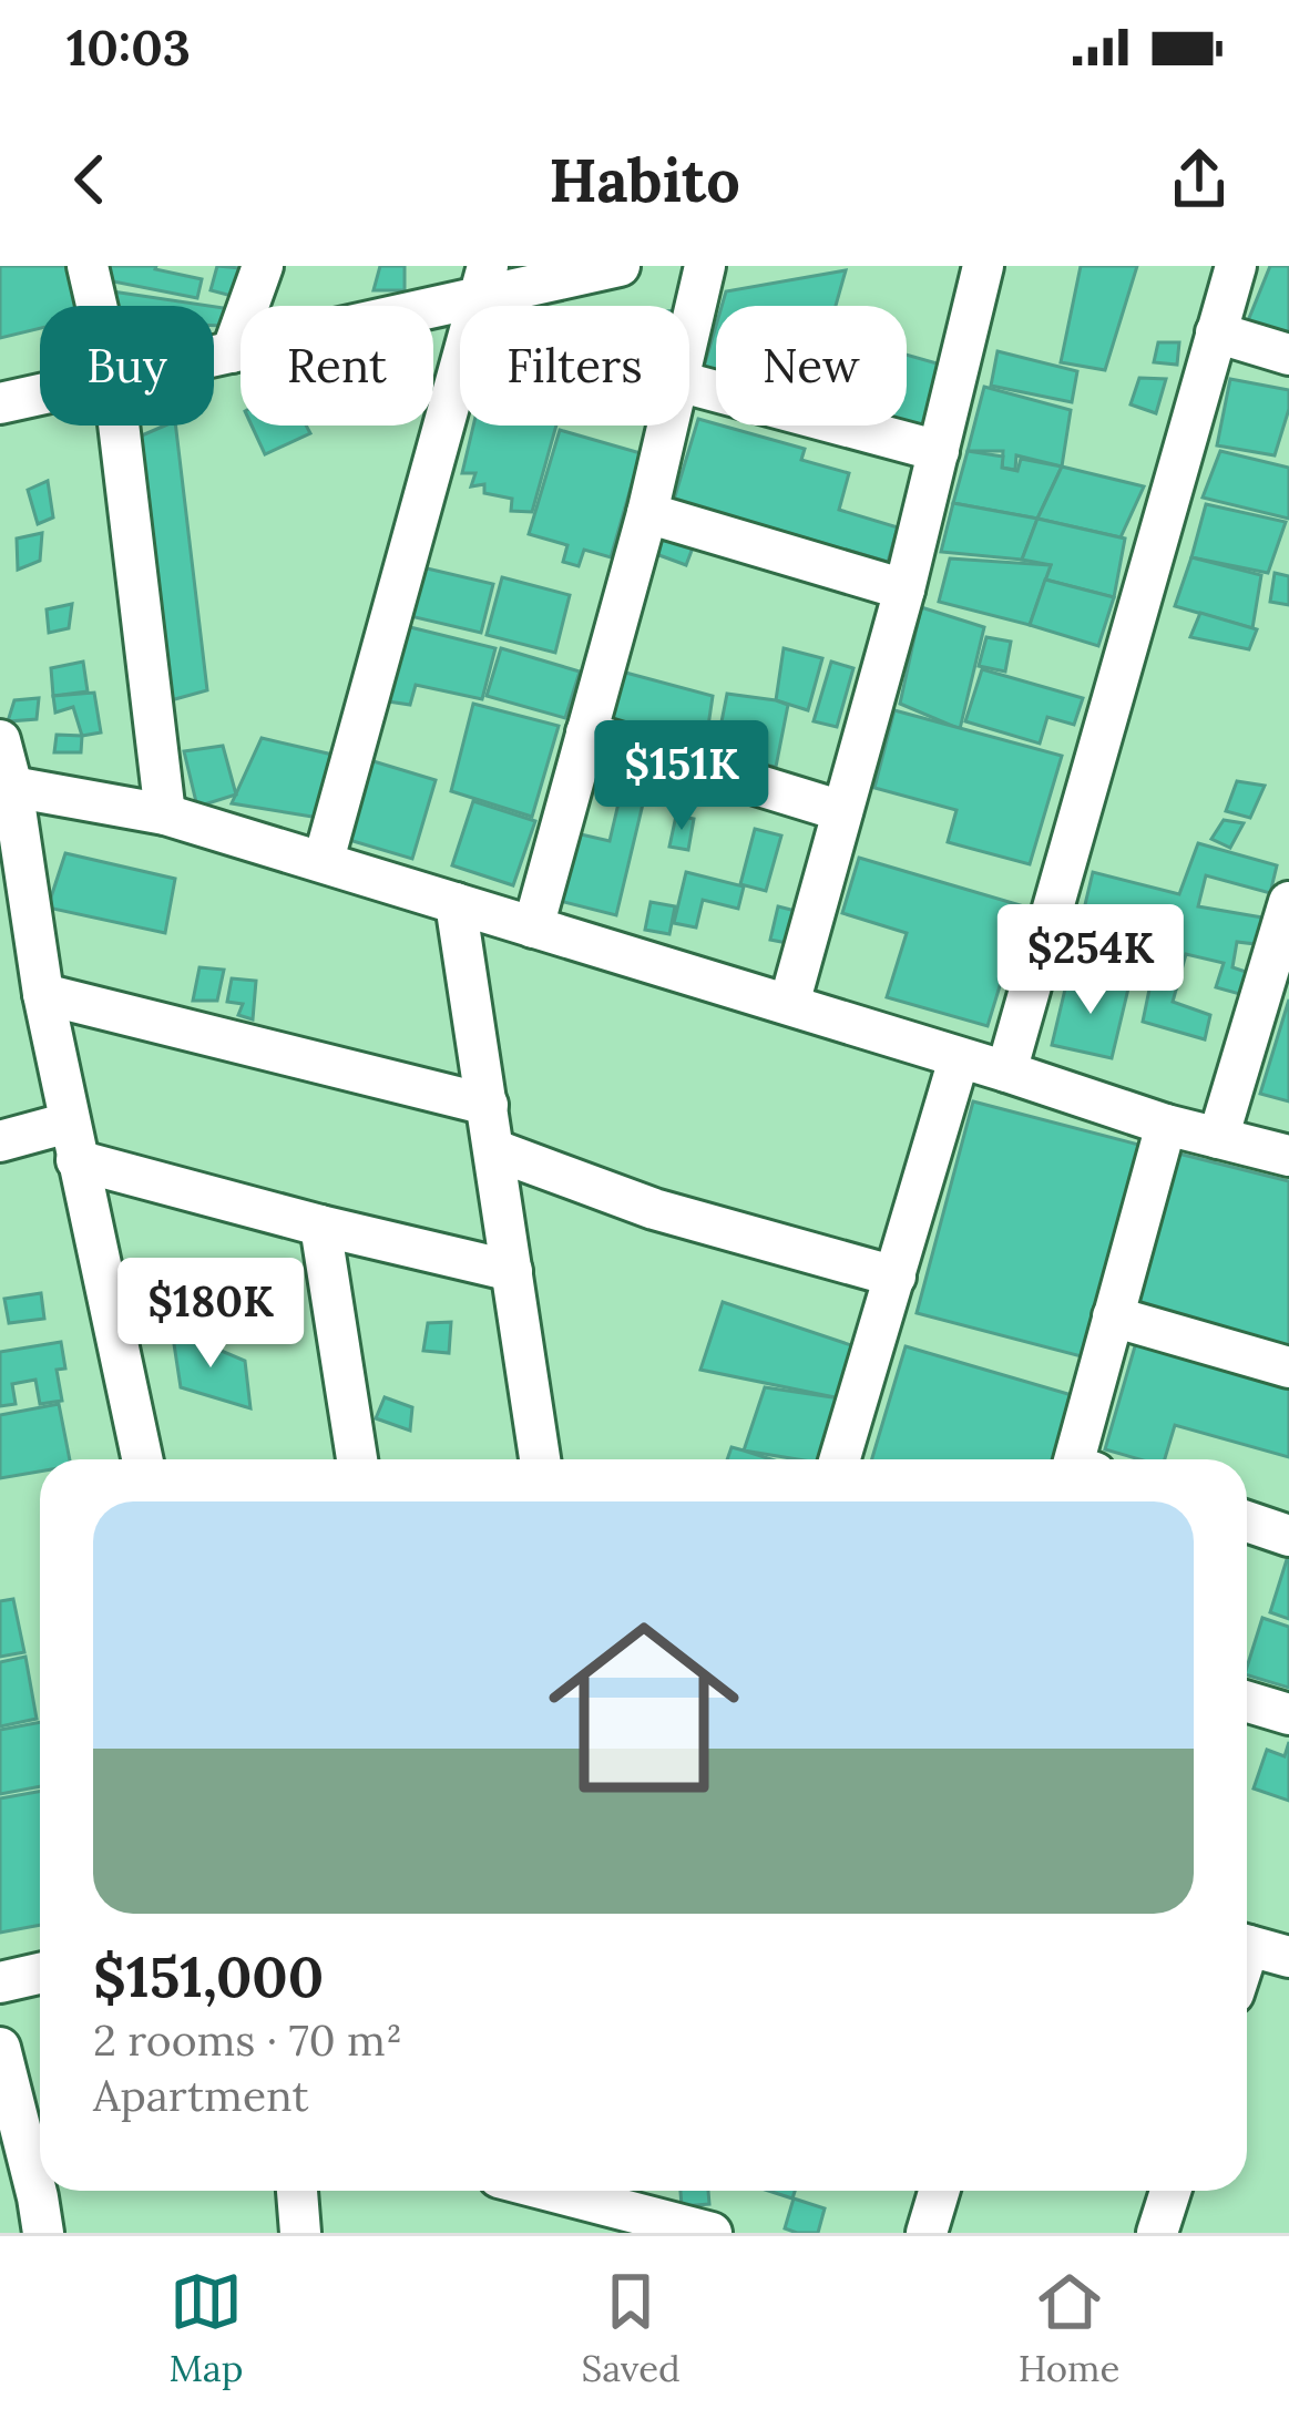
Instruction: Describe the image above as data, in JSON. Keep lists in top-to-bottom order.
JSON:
{
  "page": {
    "status": "10:03",
    "header": "Habito",
    "chip": [
      "Buy",
      "Rent",
      "Filters",
      "New"
    ],
    "price": ["$151K", "$254K", "$180K"],
    "list": [
      {
        "name": "$151,000",
        "note": "2 rooms · 70 m² · Apartment"
      }
    ],
    "tabs": ["Map", "Saved", "Home"]
  }
}
